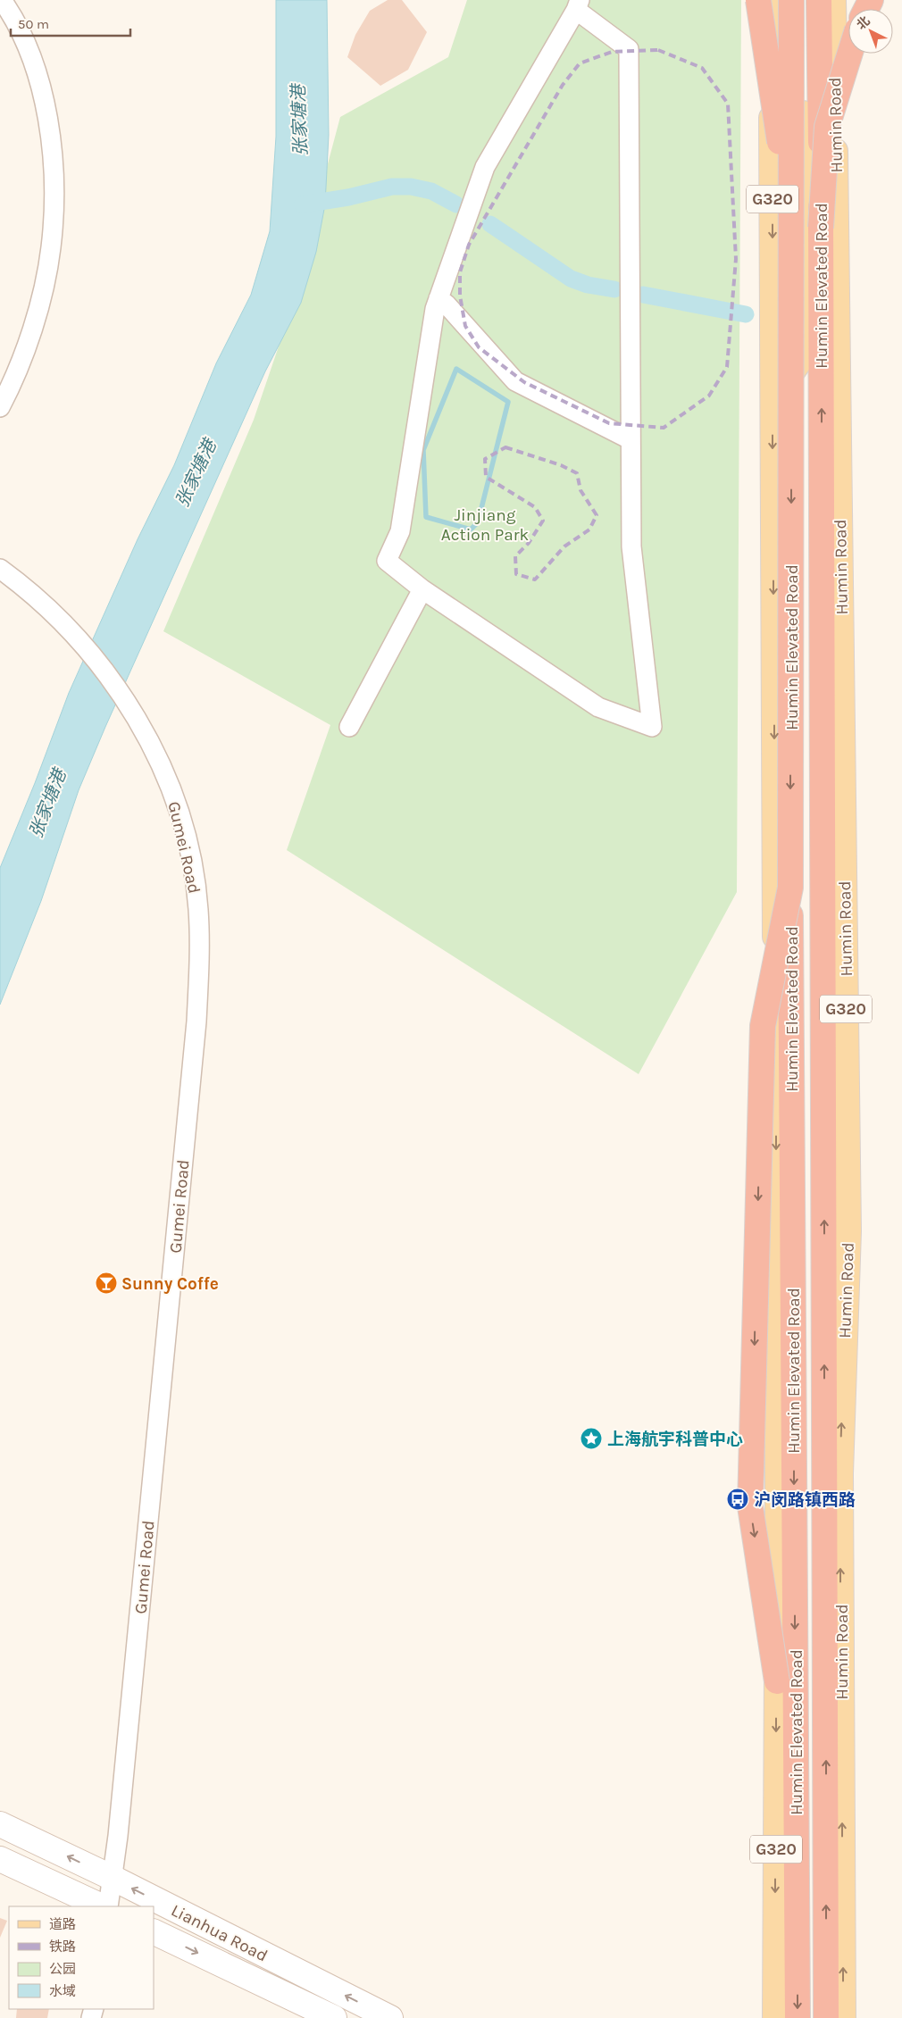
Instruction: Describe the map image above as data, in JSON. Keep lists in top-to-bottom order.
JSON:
{
  "streets": {
    "highway": ["Humin Elevated Road"],
    "main road": ["Humin Road", "G320", "Lianhua Road"],
    "street": ["Gumei Road"]
  },
  "crossings": [
    ["Humin Road", "G320"],
    ["Humin Road", "Humin Elevated Road"],
    ["Gumei Road", "Lianhua Road"]
  ],
  "water": ["张家塘港"],
  "parks": ["Jinjiang Action Park"],
  "places": {
    "bar": ["Sunny Coffe"],
    "place": ["上海航宇科普中心"],
    "bus stop": ["沪闵路镇西路"]
  },
  "legend": [
    "道路",
    "铁路",
    "公园",
    "水域"
  ],
  "scale_bar": "50 m",
  "north": "top left"
}
